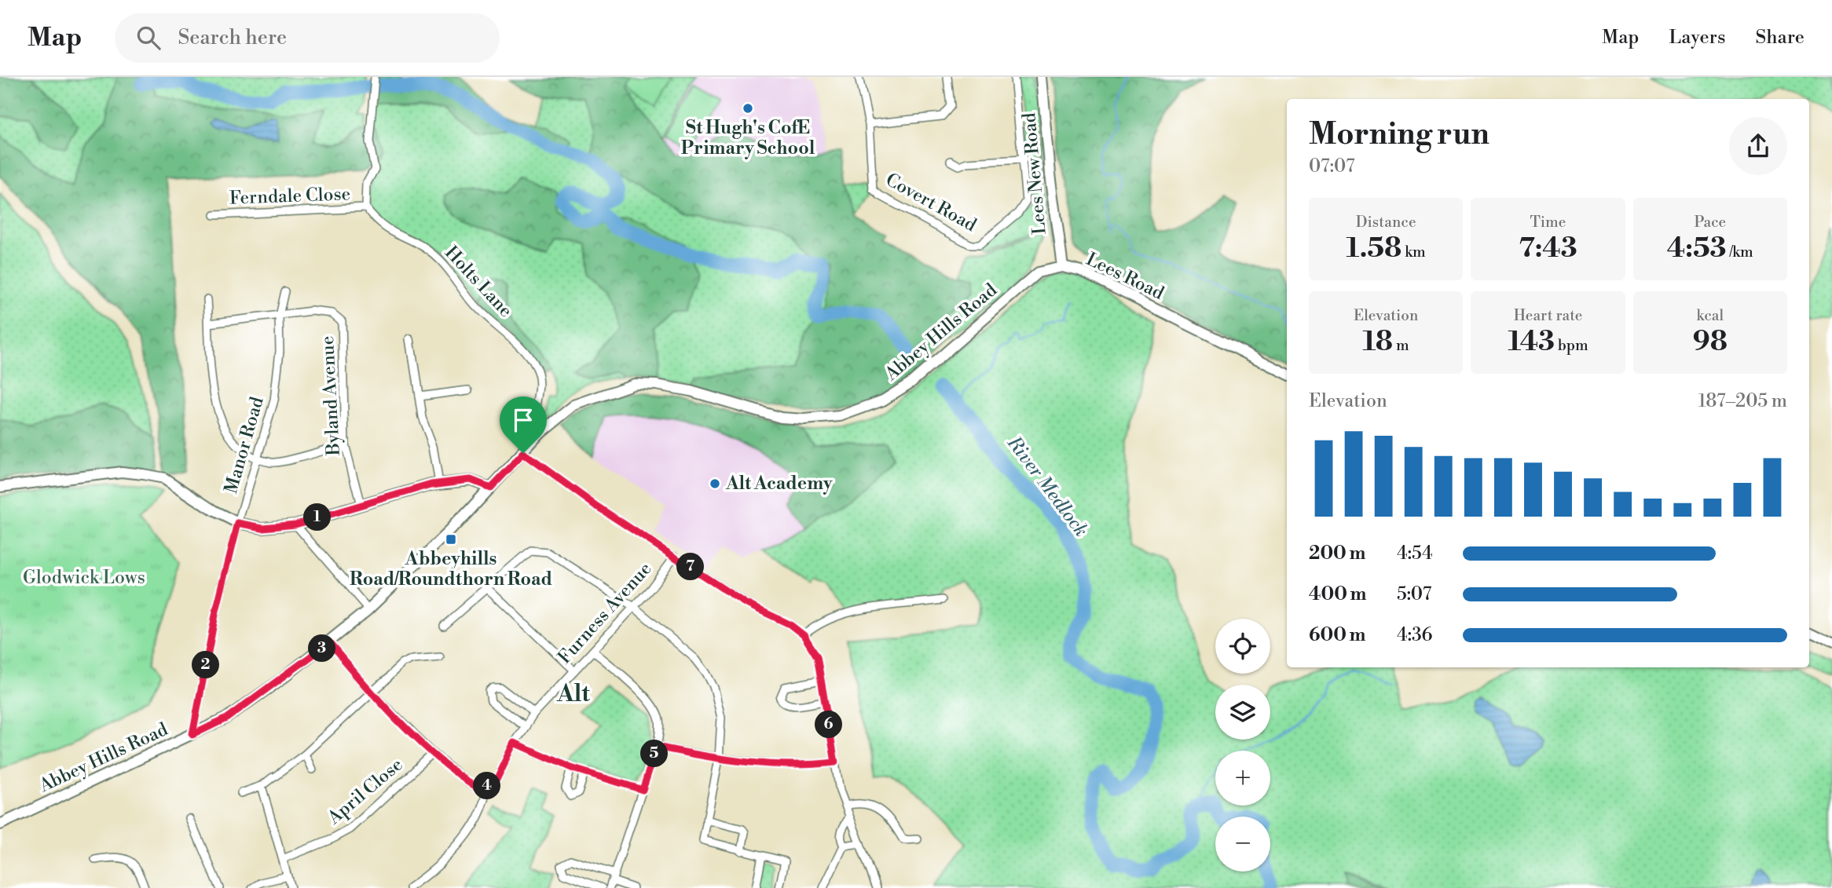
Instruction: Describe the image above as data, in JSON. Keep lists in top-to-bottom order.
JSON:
{
  "streets": {
    "main road": ["Lees New Road", "Lees Road", "Abbey Hills Road"],
    "street": [
      "Ferndale Close",
      "Covert Road",
      "Holts Lane",
      "Byland Avenue",
      "Manor Road",
      "Furness Avenue",
      "April Close"
    ]
  },
  "crossings": [
    ["Lees New Road", "Lees Road"],
    ["Lees New Road", "Abbey Hills Road"],
    ["Ferndale Close", "Holts Lane"],
    ["Lees Road", "Abbey Hills Road"],
    ["Holts Lane", "Abbey Hills Road"],
    ["Abbey Hills Road", "Manor Road"],
    ["Byland Avenue", "Manor Road"]
  ],
  "districts": ["Alt"],
  "water": ["River Medlock"],
  "parks": ["Glodwick Lows"],
  "places": {
    "other": ["St Hugh's CofE Primary School", "Alt Academy"],
    "transit": ["Abbeyhills Road/Roundthorn Road"]
  },
  "page": {
    "header": "Map",
    "search": "Search here",
    "nav": ["Map", "Layers", "Share"],
    "heading": ["Morning run", "07:07"],
    "stats": [
      ["Distance", "1.58 km"],
      ["Time", "7:43"],
      ["Pace", "4:53 /km"],
      ["Elevation", "18 m"],
      ["Heart rate", "143 bpm"],
      ["kcal", "98"]
    ],
    "chart": ["Elevation", "187–205 m"],
    "pins": [
      "1",
      "7",
      "3",
      "2",
      "6",
      "5",
      "4"
    ],
    "list": [
      {
        "name": "200 m",
        "note": "4:54"
      },
      {
        "name": "400 m",
        "note": "5:07"
      },
      {
        "name": "600 m",
        "note": "4:36"
      }
    ],
    "map_buttons": ["+", "−"]
  }
}
